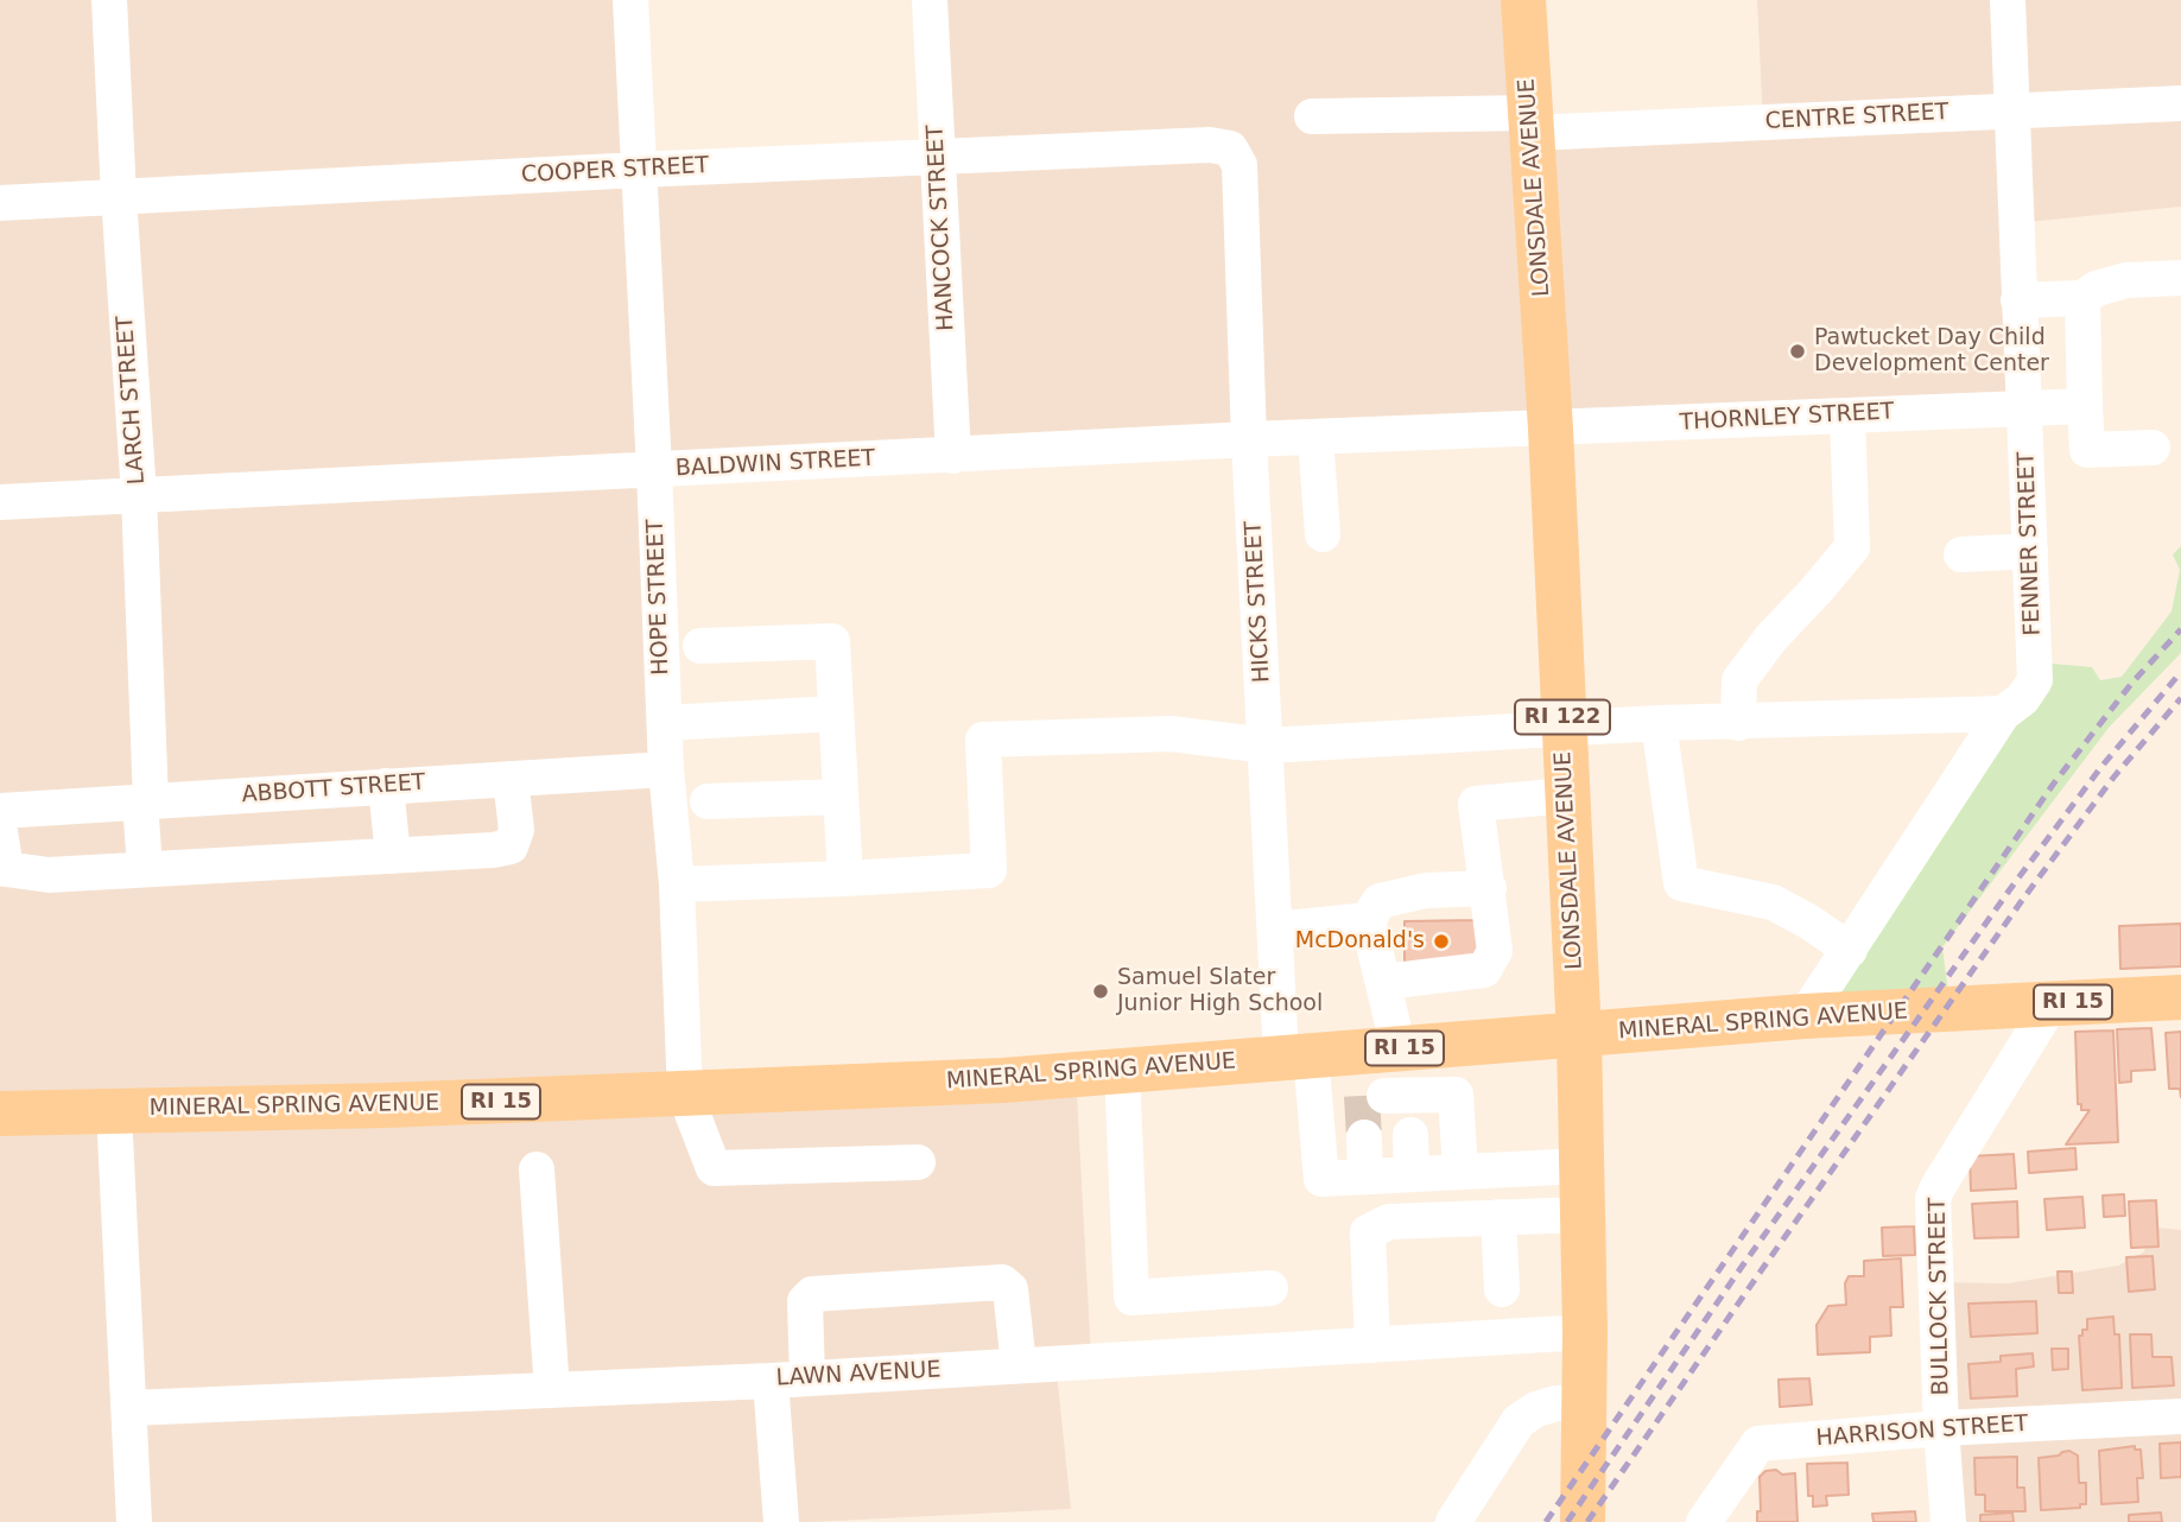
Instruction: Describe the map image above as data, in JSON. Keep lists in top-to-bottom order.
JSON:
{
  "streets": {
    "main road": [
      "LONSDALE AVENUE",
      "RI 122",
      "RI 15",
      "MINERAL SPRING AVENUE"
    ],
    "street": [
      "CENTRE STREET",
      "COOPER STREET",
      "HANCOCK STREET",
      "LARCH STREET",
      "THORNLEY STREET",
      "BALDWIN STREET",
      "FENNER STREET",
      "HOPE STREET",
      "HICKS STREET",
      "ABBOTT STREET",
      "BULLOCK STREET",
      "LAWN AVENUE",
      "HARRISON STREET"
    ]
  },
  "crossings": [
    ["CENTRE STREET", "LONSDALE AVENUE"],
    ["CENTRE STREET", "FENNER STREET"],
    ["COOPER STREET", "HANCOCK STREET"],
    ["COOPER STREET", "LARCH STREET"],
    ["COOPER STREET", "HOPE STREET"],
    ["COOPER STREET", "HICKS STREET"],
    ["LONSDALE AVENUE", "THORNLEY STREET"],
    ["LONSDALE AVENUE", "BALDWIN STREET"],
    ["LONSDALE AVENUE", "MINERAL SPRING AVENUE"],
    ["LONSDALE AVENUE", "LAWN AVENUE"],
    ["HANCOCK STREET", "BALDWIN STREET"],
    ["LARCH STREET", "BALDWIN STREET"],
    ["LARCH STREET", "ABBOTT STREET"],
    ["THORNLEY STREET", "BALDWIN STREET"],
    ["THORNLEY STREET", "FENNER STREET"],
    ["BALDWIN STREET", "HOPE STREET"],
    ["BALDWIN STREET", "HICKS STREET"],
    ["FENNER STREET", "MINERAL SPRING AVENUE"],
    ["HOPE STREET", "ABBOTT STREET"],
    ["HOPE STREET", "MINERAL SPRING AVENUE"],
    ["HICKS STREET", "MINERAL SPRING AVENUE"],
    ["MINERAL SPRING AVENUE", "BULLOCK STREET"],
    ["BULLOCK STREET", "HARRISON STREET"]
  ],
  "places": ["Pawtucket Day Child Development Center", "McDonald's", "Samuel Slater Junior High School"]
}
